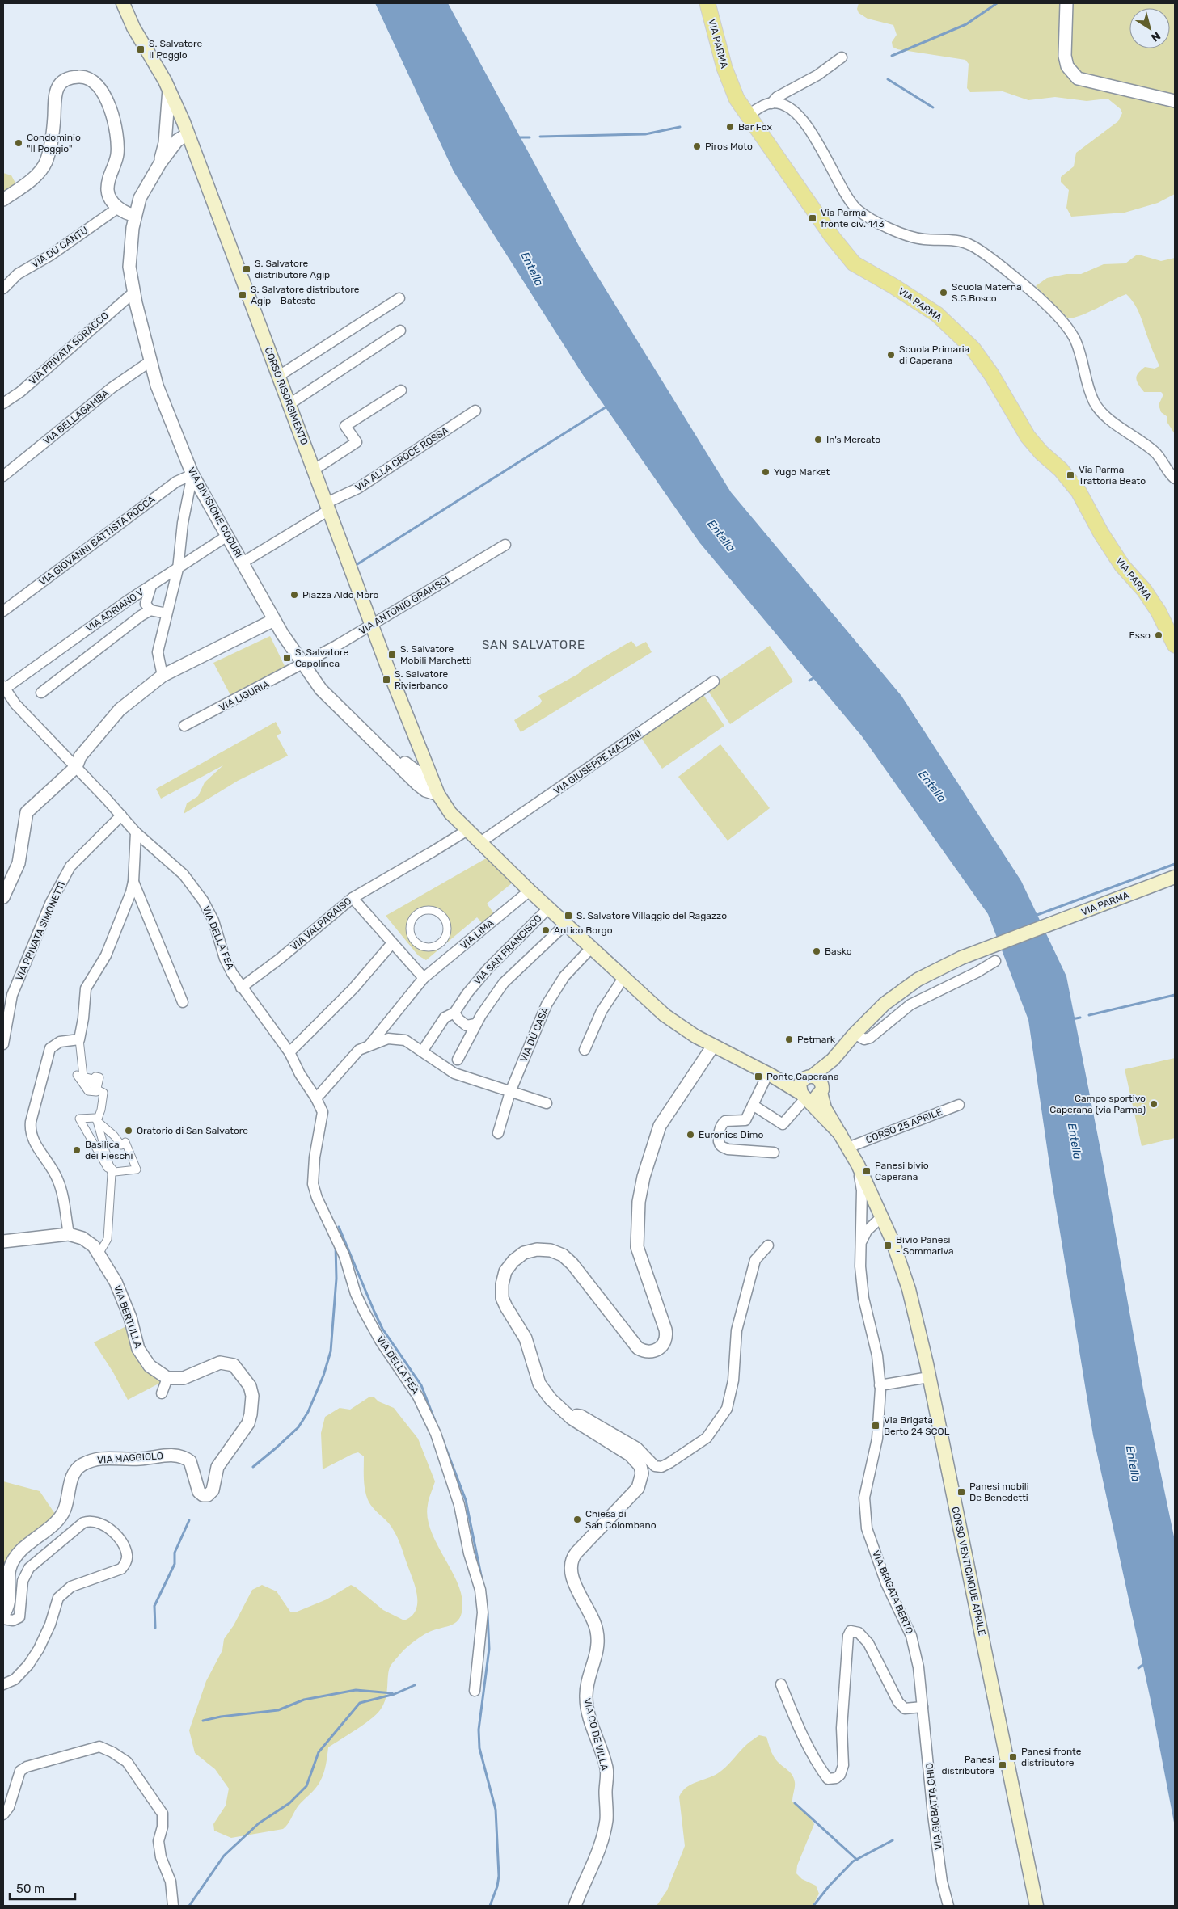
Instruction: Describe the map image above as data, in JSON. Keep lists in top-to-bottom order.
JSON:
{
  "streets": {
    "main road": ["VIA PARMA", "CORSO RISORGIMENTO", "CORSO VENTICINQUE APRILE"],
    "street": [
      "VIA DU CANTU",
      "VIA PRIVATA SORACCO",
      "VIA BELLAGAMBA",
      "VIA ALLA CROCE ROSSA",
      "VIA DIVISIONE CODURI",
      "VIA GIOVANNI BATTISTA ROCCA",
      "VIA ANTONIO GRAMSCI",
      "VIA ADRIANO V",
      "VIA LIGURIA",
      "VIA GIUSEPPE MAZZINI",
      "VIA VALPARAISO",
      "VIA PRIVATA SIMONETTI",
      "VIA LIMA",
      "VIA DELLA FEA",
      "VIA SAN FRANCISCO",
      "VIA DÙ CASÀ",
      "CORSO 25 APRILE",
      "VIA BERTULLA",
      "VIA MAGGIOLO",
      "VIA BRIGATA BERTO",
      "VIA CO DE VILLA",
      "VIA GIOBATTA GHIO"
    ]
  },
  "crossings": [
    ["VIA PARMA", "CORSO RISORGIMENTO"],
    ["VIA PRIVATA SORACCO", "VIA DIVISIONE CODURI"],
    ["CORSO RISORGIMENTO", "VIA ALLA CROCE ROSSA"],
    ["CORSO RISORGIMENTO", "VIA DIVISIONE CODURI"],
    ["CORSO RISORGIMENTO", "VIA ANTONIO GRAMSCI"],
    ["CORSO RISORGIMENTO", "VIA GIUSEPPE MAZZINI"],
    ["CORSO RISORGIMENTO", "VIA VALPARAISO"],
    ["CORSO RISORGIMENTO", "VIA LIMA"],
    ["CORSO RISORGIMENTO", "VIA SAN FRANCISCO"],
    ["CORSO RISORGIMENTO", "VIA DÙ CASÀ"],
    ["VIA BELLAGAMBA", "VIA DIVISIONE CODURI"],
    ["VIA ALLA CROCE ROSSA", "VIA DIVISIONE CODURI"],
    ["VIA DIVISIONE CODURI", "VIA GIOVANNI BATTISTA ROCCA"],
    ["VIA DIVISIONE CODURI", "VIA ANTONIO GRAMSCI"],
    ["VIA DIVISIONE CODURI", "VIA ADRIANO V"],
    ["VIA DIVISIONE CODURI", "VIA LIGURIA"],
    ["VIA ANTONIO GRAMSCI", "VIA LIGURIA"],
    ["VIA ADRIANO V", "VIA DELLA FEA"],
    ["VIA VALPARAISO", "VIA DELLA FEA"],
    ["VIA PRIVATA SIMONETTI", "VIA DELLA FEA"],
    ["VIA BERTULLA", "VIA MAGGIOLO"],
    ["VIA BRIGATA BERTO", "VIA GIOBATTA GHIO"]
  ],
  "districts": ["SAN SALVATORE"],
  "water": ["Entella"],
  "places": {
    "transit": [
      "S. Salvatore Il Poggio",
      "Via Parma fronte civ. 143",
      "S. Salvatore distributore Agip",
      "S. Salvatore distributore Agip - Batesto",
      "Via Parma - Trattoria Beato",
      "S. Salvatore Mobili Marchetti",
      "S. Salvatore Capolinea",
      "S. Salvatore Rivierbanco",
      "S. Salvatore Villaggio del Ragazzo",
      "Ponte Caperana",
      "Panesi bivio Caperana",
      "Bivio Panesi - Sommariva",
      "Via Brigata Berto 24 SCOL",
      "Panesi mobili De Benedetti",
      "Panesi fronte distributore",
      "Panesi distributore"
    ],
    "other": [
      "Bar Fox",
      "Condominio \"Il Poggio\"",
      "Piros Moto",
      "Scuola Materna S.G.Bosco",
      "Scuola Primaria di Caperana",
      "In's Mercato",
      "Yugo Market",
      "Piazza Aldo Moro",
      "Esso",
      "Antico Borgo",
      "Basko",
      "Petmark",
      "Campo sportivo Caperana (via Parma)",
      "Oratorio di San Salvatore",
      "Euronics Dimo",
      "Basilica dei Fieschi",
      "Chiesa di San Colombano"
    ]
  },
  "scale_bar": "50 m",
  "north": "bottom right"
}
